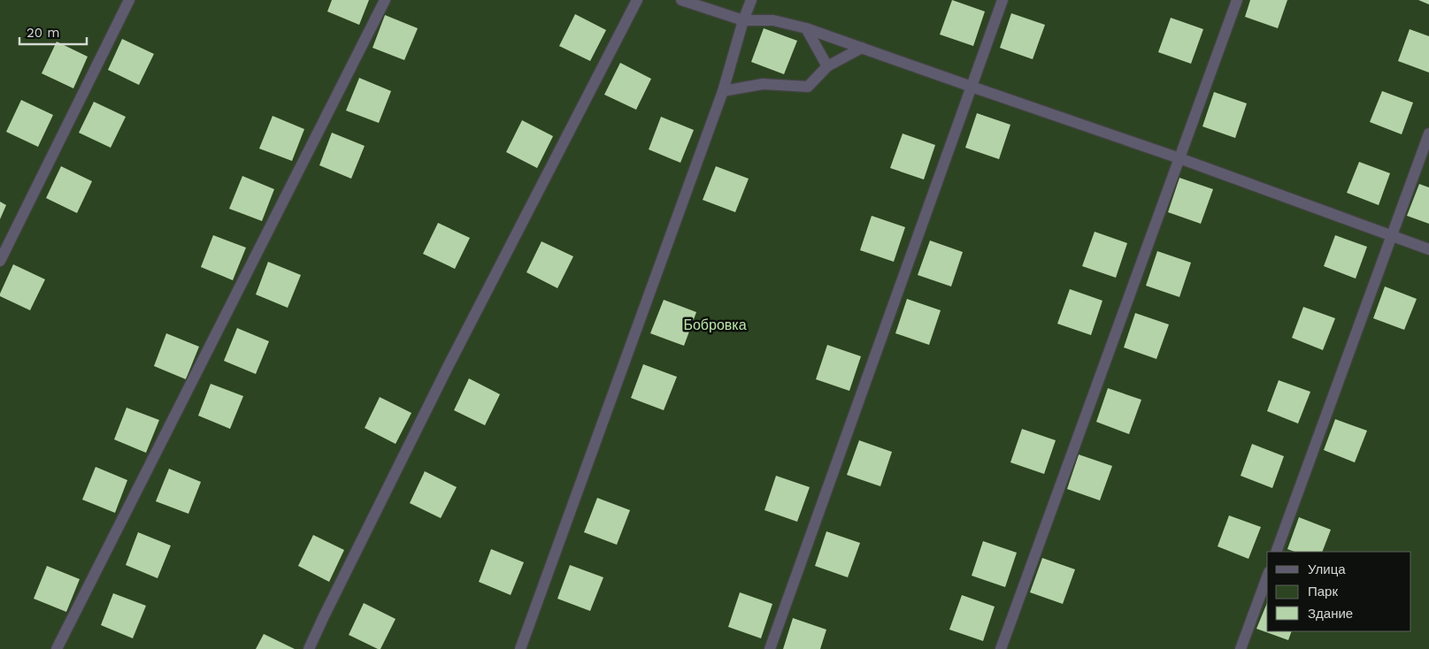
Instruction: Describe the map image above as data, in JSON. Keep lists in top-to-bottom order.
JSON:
{
  "parks": ["Бобровка"],
  "legend": ["Улица", "Парк", "Здание"],
  "scale_bar": "20 m"
}
